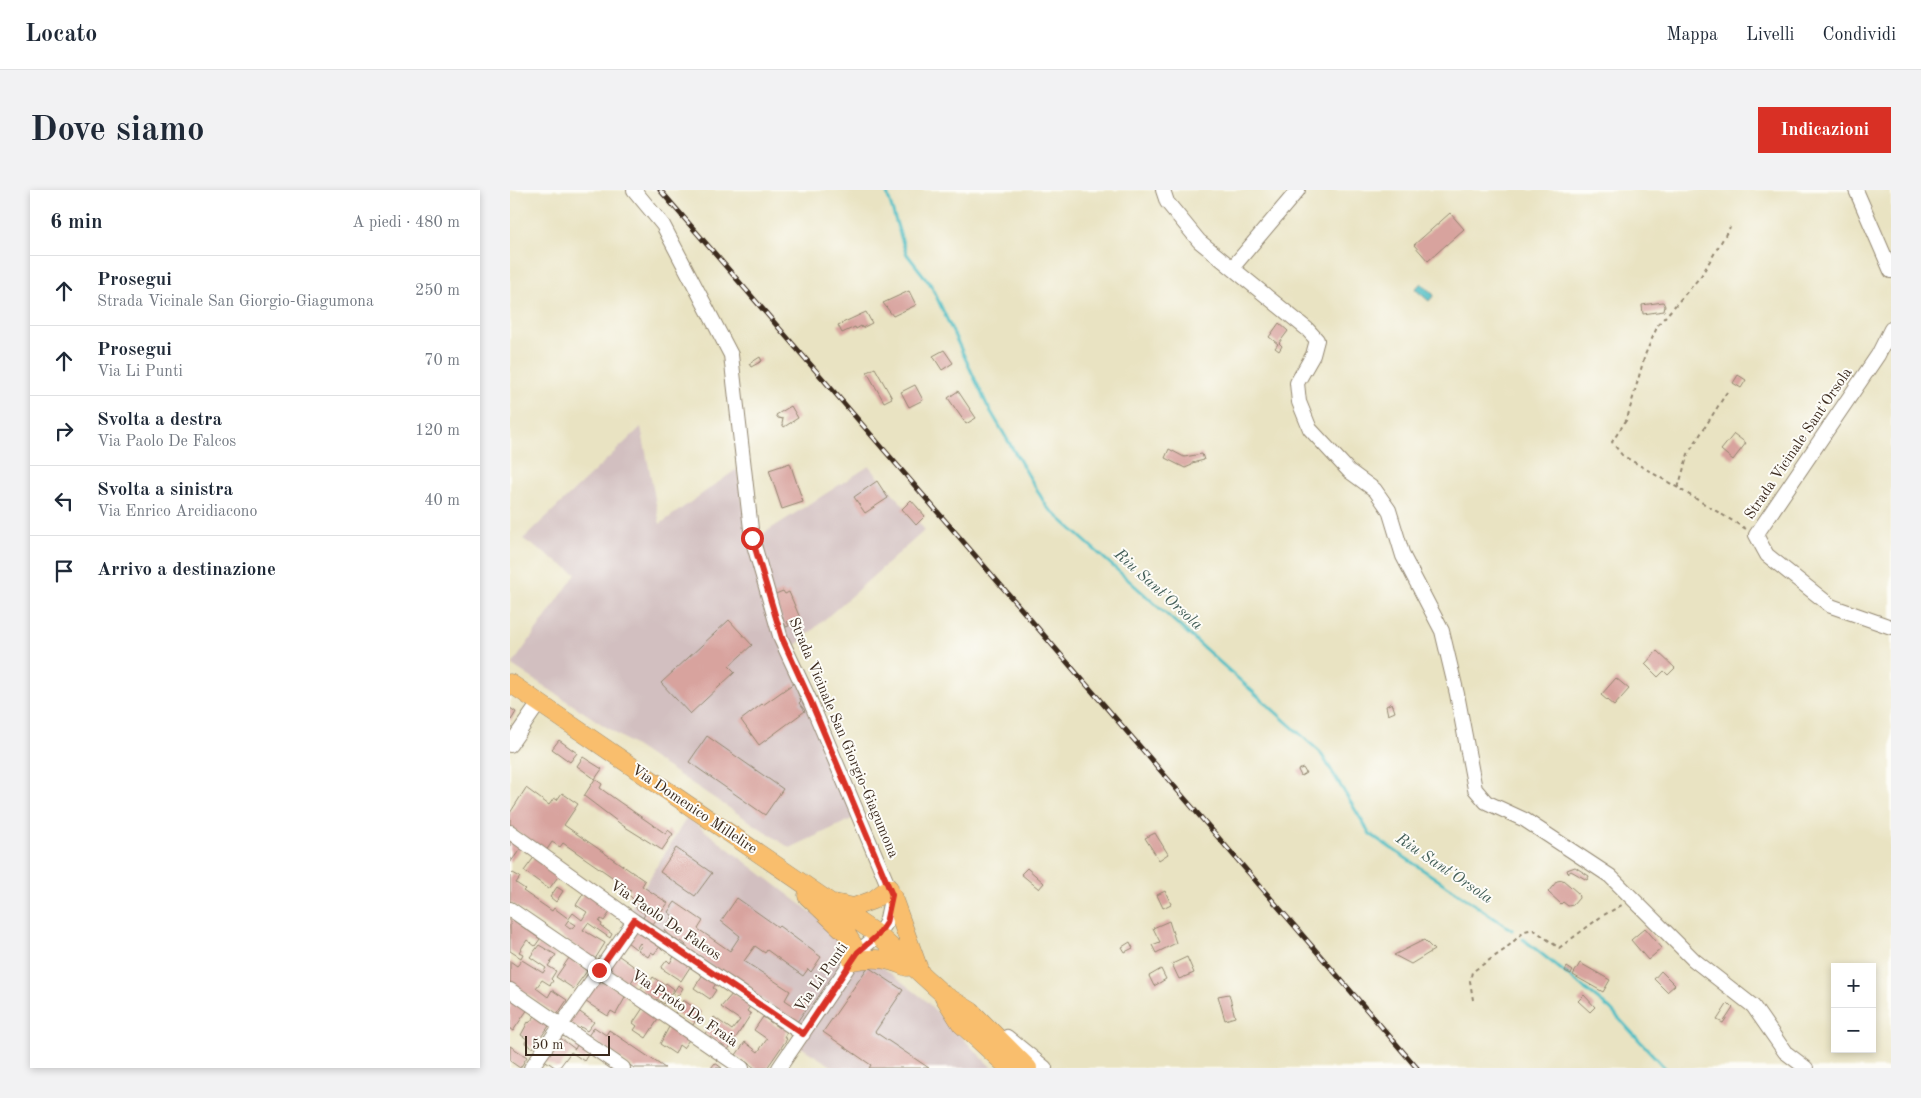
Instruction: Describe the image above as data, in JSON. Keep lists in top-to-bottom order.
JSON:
{
  "streets": {
    "main road": ["Via Domenico Millelire"],
    "street": [
      "Strada Vicinale Sant'Orsola",
      "Strada Vicinale San Giorgio-Giagumona",
      "Via Paolo De Falcos",
      "Via Li Punti",
      "Via Proto De Fraia"
    ]
  },
  "crossings": [
    ["Via Domenico Millelire", "Via Li Punti"],
    ["Via Paolo De Falcos", "Via Li Punti"]
  ],
  "water": ["Riu Sant'Orsola"],
  "scale_bar": "50 m",
  "page": {
    "header": "Locato",
    "nav": ["Mappa", "Livelli", "Condividi"],
    "buttons": "Indicazioni",
    "title": "Dove siamo",
    "heading": ["6 min", "A piedi · 480 m"],
    "list": [
      ["Prosegui", "Strada Vicinale San Giorgio-Giagumona", "250 m"],
      ["Prosegui", "Via Li Punti", "70 m"],
      ["Svolta a destra", "Via Paolo De Falcos", "120 m"],
      ["Svolta a sinistra", "Via Enrico Arcidiacono", "40 m"],
      "Arrivo a destinazione"
    ],
    "map_buttons": ["+", "−"],
    "scale": "50 m"
  }
}
